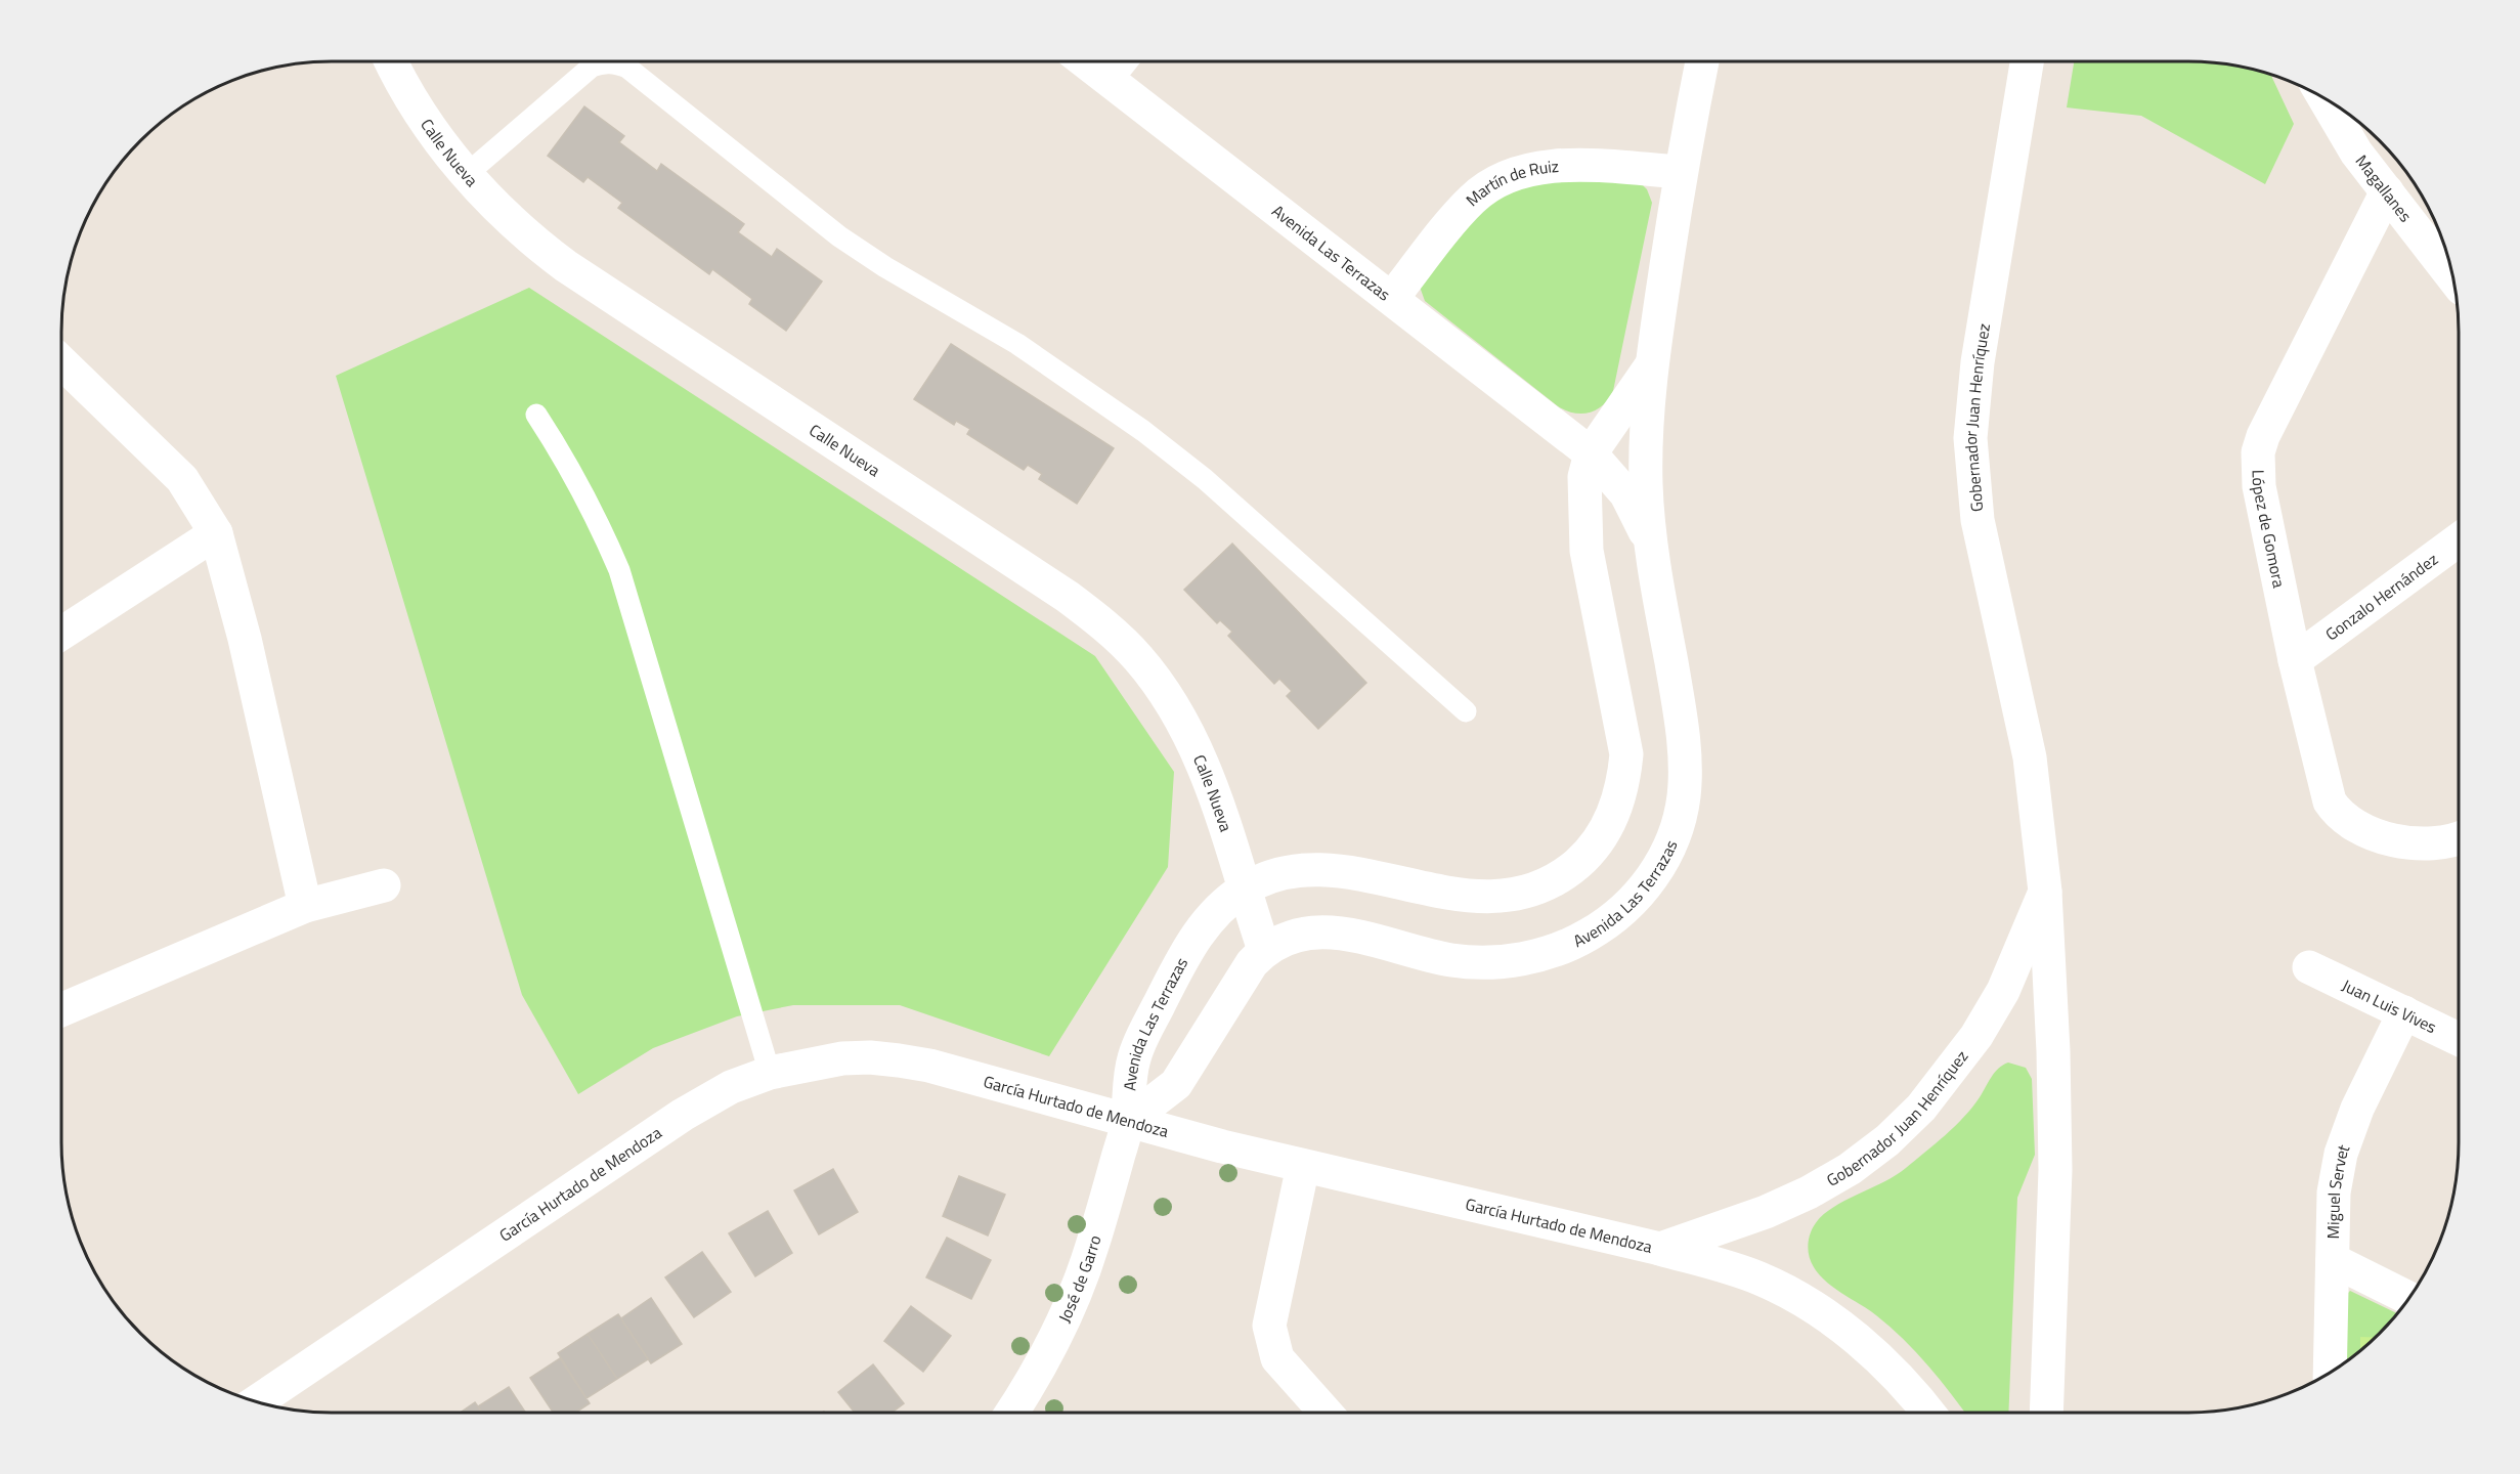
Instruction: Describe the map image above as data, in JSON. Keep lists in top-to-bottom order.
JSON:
{
  "streets": {
    "street": [
      "Calle Nueva",
      "Martín de Ruiz",
      "Magallanes",
      "Avenida Las Terrazas",
      "Gobernador Juan Henríquez",
      "López de Gomora",
      "Gonzalo Hernández",
      "Juan Luis Vives",
      "García Hurtado de Mendoza",
      "Miguel Servet",
      "José de Garro"
    ]
  },
  "crossings": [
    ["Calle Nueva", "Avenida Las Terrazas"],
    ["Martín de Ruiz", "Avenida Las Terrazas"],
    ["Magallanes", "López de Gomora"],
    ["Avenida Las Terrazas", "García Hurtado de Mendoza"],
    ["Avenida Las Terrazas", "José de Garro"],
    ["Gobernador Juan Henríquez", "García Hurtado de Mendoza"],
    ["López de Gomora", "Gonzalo Hernández"],
    ["Juan Luis Vives", "Miguel Servet"],
    ["García Hurtado de Mendoza", "José de Garro"]
  ]
}
